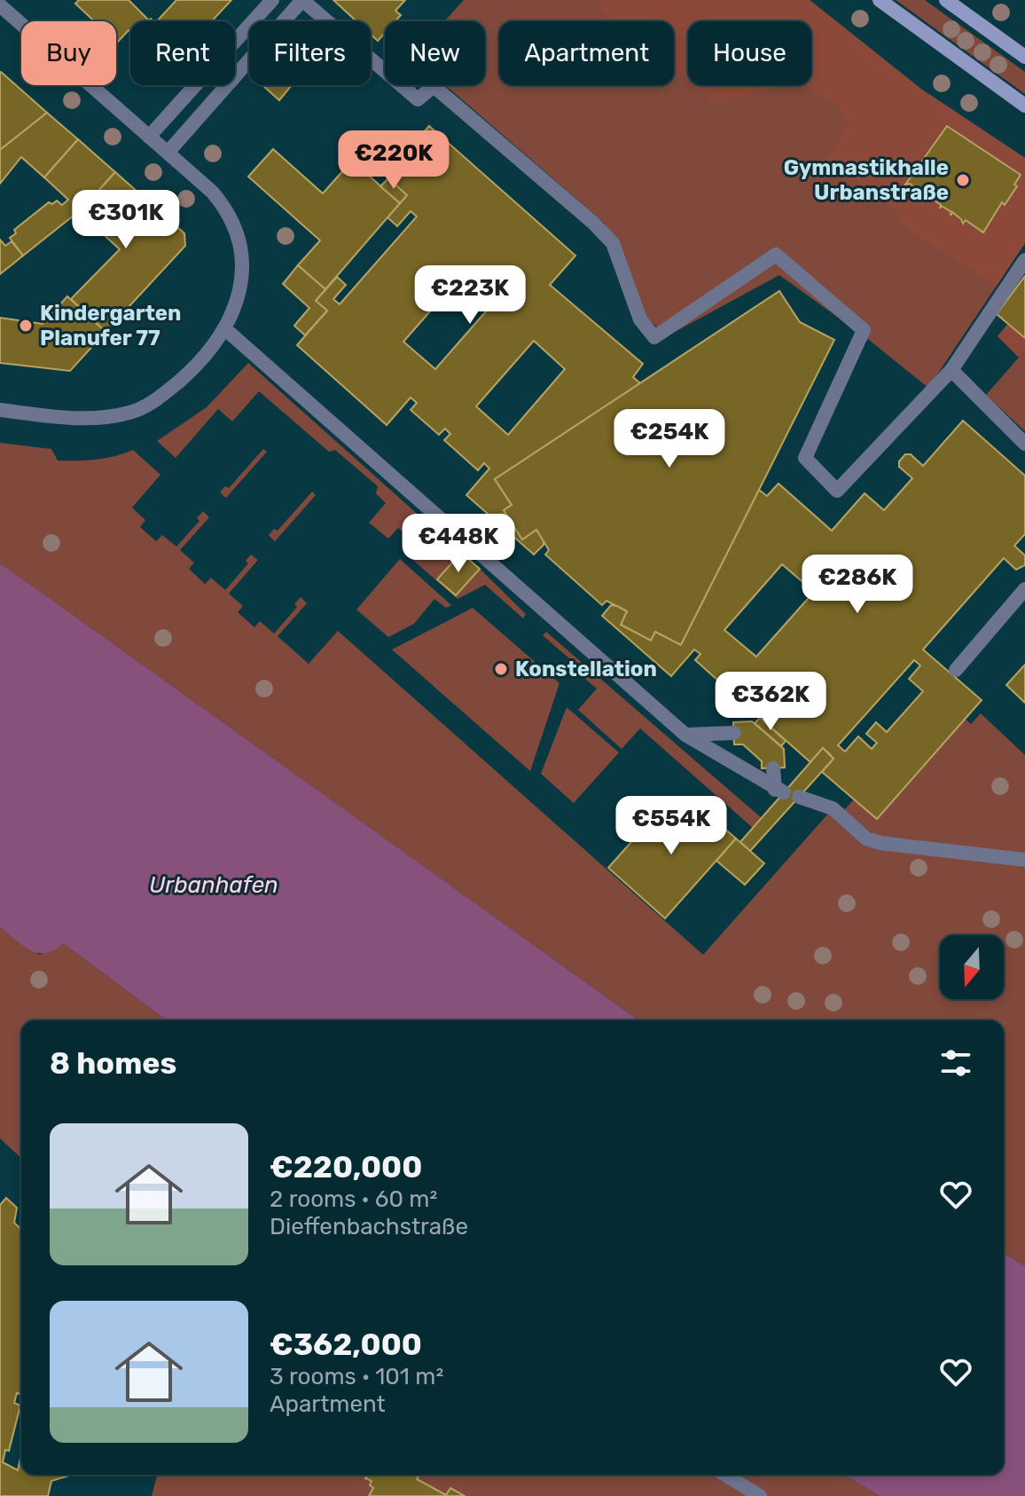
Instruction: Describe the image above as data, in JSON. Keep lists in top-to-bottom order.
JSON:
{
  "water": ["Urbanhafen"],
  "places": ["Gymnastikhalle Urbanstraße", "Kindergarten Planufer 77", "Konstellation"],
  "north": "bottom",
  "page": {
    "chip": [
      "Buy",
      "Rent",
      "Filters",
      "New",
      "Apartment",
      "House"
    ],
    "price": [
      "€220K",
      "€301K",
      "€223K",
      "€254K",
      "€448K",
      "€286K",
      "€362K",
      "€554K"
    ],
    "heading": "8 homes",
    "list": [
      {
        "name": "€220,000",
        "note": "2 rooms · 60 m² · Dieffenbachstraße"
      },
      {
        "name": "€362,000",
        "note": "3 rooms · 101 m² · Apartment"
      }
    ]
  }
}
